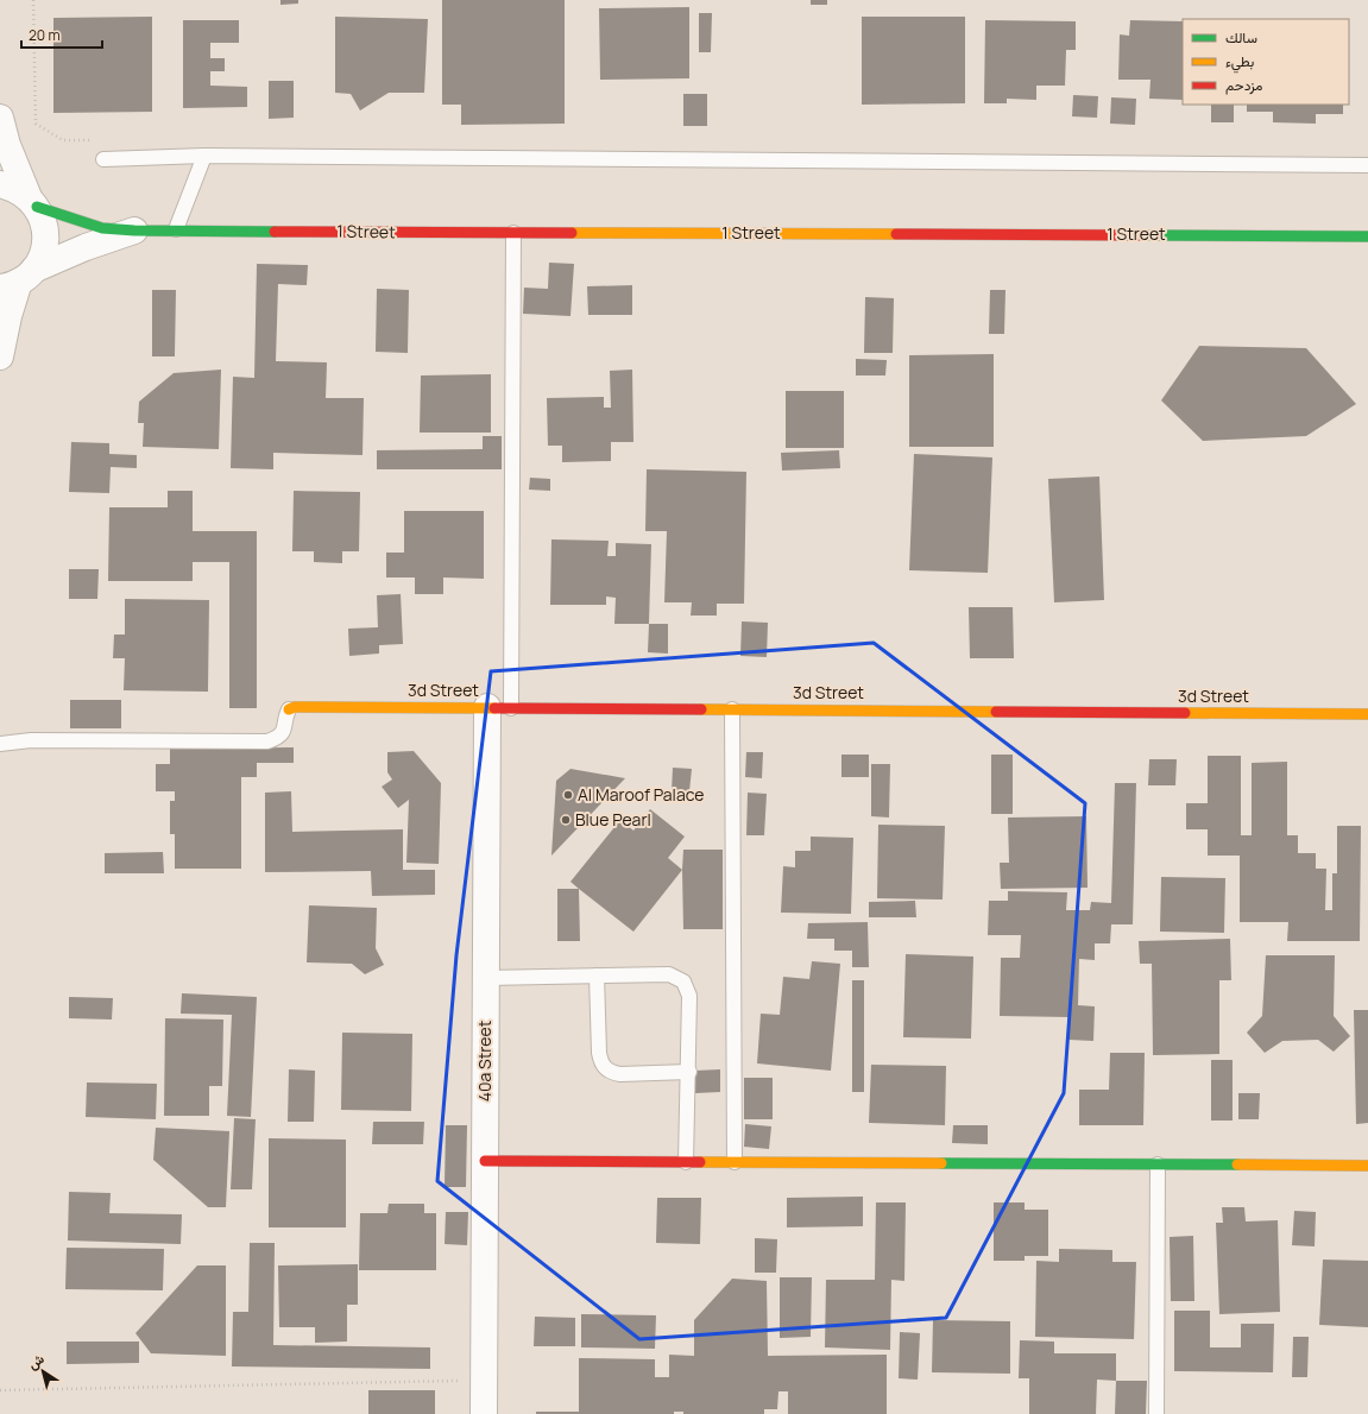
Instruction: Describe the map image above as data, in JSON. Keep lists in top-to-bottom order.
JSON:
{
  "streets": {
    "street": ["1 Street", "3d Street", "40a Street"]
  },
  "crossings": [
    ["3d Street", "40a Street"]
  ],
  "places": ["Al Maroof Palace", "Blue Pearl"],
  "legend": ["سالك", "بطيء", "مزدحم"],
  "scale_bar": "20 m",
  "north": "top left"
}
